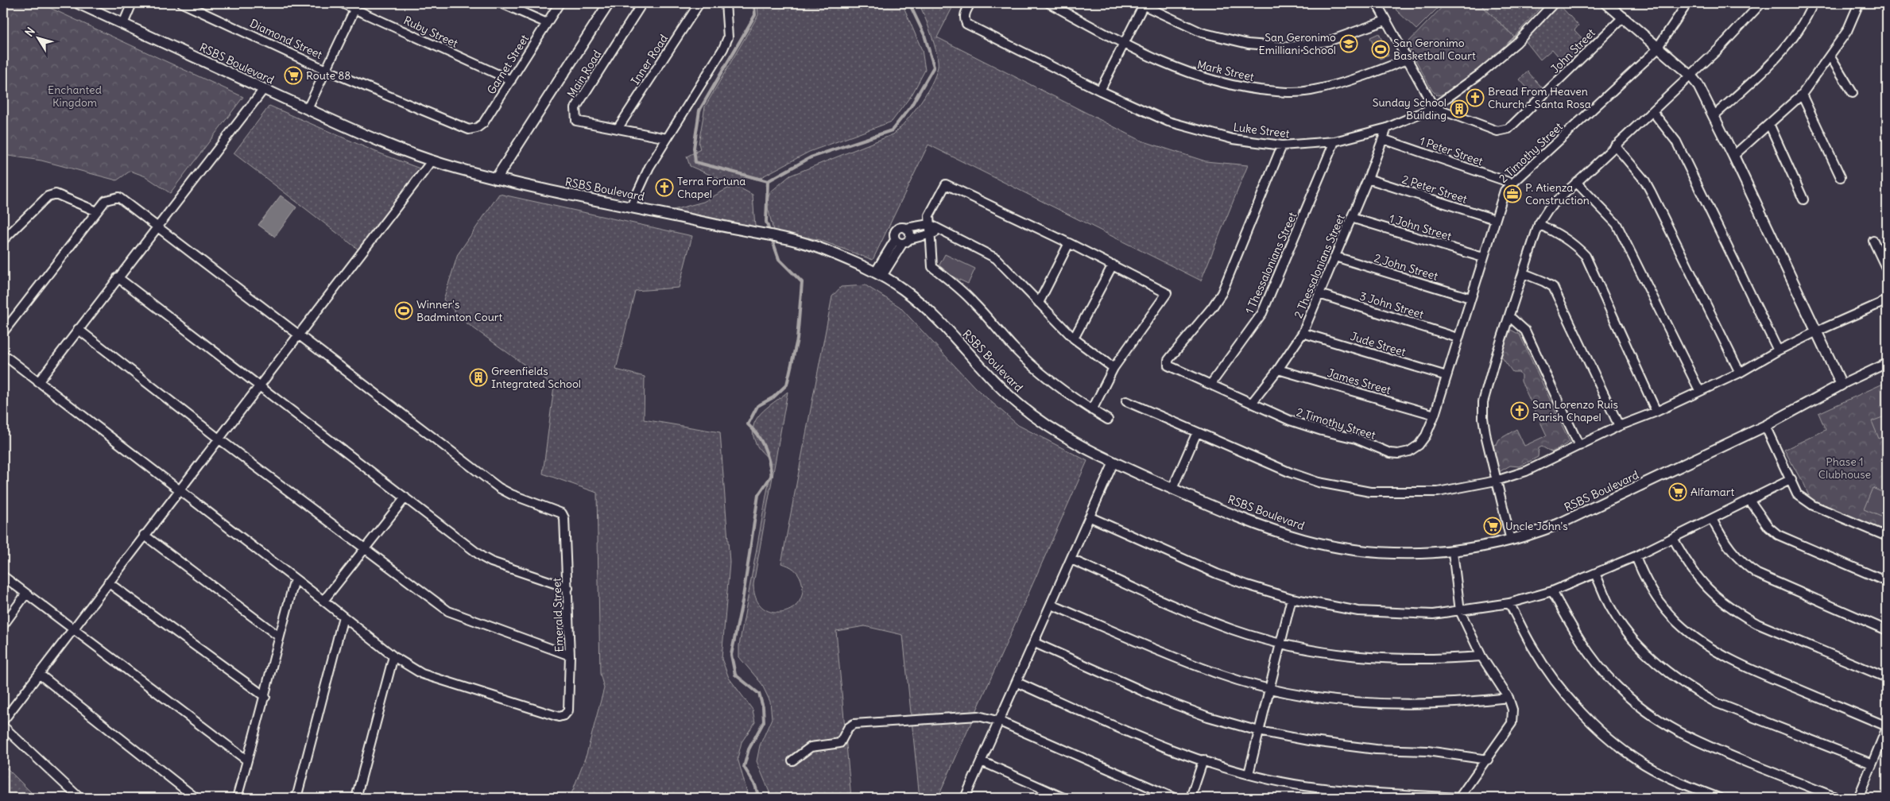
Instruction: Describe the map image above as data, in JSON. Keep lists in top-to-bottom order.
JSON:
{
  "streets": {
    "street": [
      "Ruby Street",
      "Diamond Street",
      "John Street",
      "Inner Road",
      "RSBS Boulevard",
      "Garnet Street",
      "Mark Street",
      "Main Road",
      "Luke Street",
      "1 Peter Street",
      "2 Timothy Street",
      "2 Peter Street",
      "1 John Street",
      "1 Thessalonians Street",
      "2 Thessalonians Street",
      "2 John Street",
      "3 John Street",
      "Jude Street",
      "James Street",
      "Emerald Street"
    ]
  },
  "crossings": [
    ["Ruby Street", "Garnet Street"],
    ["Diamond Street", "Garnet Street"],
    ["John Street", "Luke Street"],
    ["Inner Road", "Main Road"],
    ["Luke Street", "2 Timothy Street"],
    ["Luke Street", "1 Thessalonians Street"],
    ["Luke Street", "2 Thessalonians Street"],
    ["1 Peter Street", "2 Timothy Street"],
    ["1 Peter Street", "2 Thessalonians Street"],
    ["2 Timothy Street", "2 Peter Street"],
    ["2 Timothy Street", "1 John Street"],
    ["2 Timothy Street", "1 Thessalonians Street"],
    ["2 Timothy Street", "2 Thessalonians Street"],
    ["2 Timothy Street", "2 John Street"],
    ["2 Timothy Street", "3 John Street"],
    ["2 Timothy Street", "Jude Street"],
    ["2 Timothy Street", "James Street"],
    ["2 Peter Street", "2 Thessalonians Street"],
    ["1 John Street", "2 Thessalonians Street"],
    ["2 Thessalonians Street", "2 John Street"],
    ["2 Thessalonians Street", "3 John Street"],
    ["2 Thessalonians Street", "Jude Street"],
    ["2 Thessalonians Street", "James Street"]
  ],
  "parks": ["Enchanted Kingdom", "Phase 1 Clubhouse"],
  "places": {
    "school or university": ["San Geronimo Emilliani School"],
    "sports": ["San Geronimo Basketball Court", "Winner's Badminton Court"],
    "supermarket": ["Route 88", "Alfamart", "Uncle John's"],
    "church": ["Bread From Heaven Church - Santa Rosa", "Terra Fortuna Chapel", "San Lorenzo Ruis Parish Chapel"],
    "building": ["Sunday School Building", "Greenfields Integrated School"],
    "office": ["P. Atienza Construction"]
  },
  "north": "top left"
}
